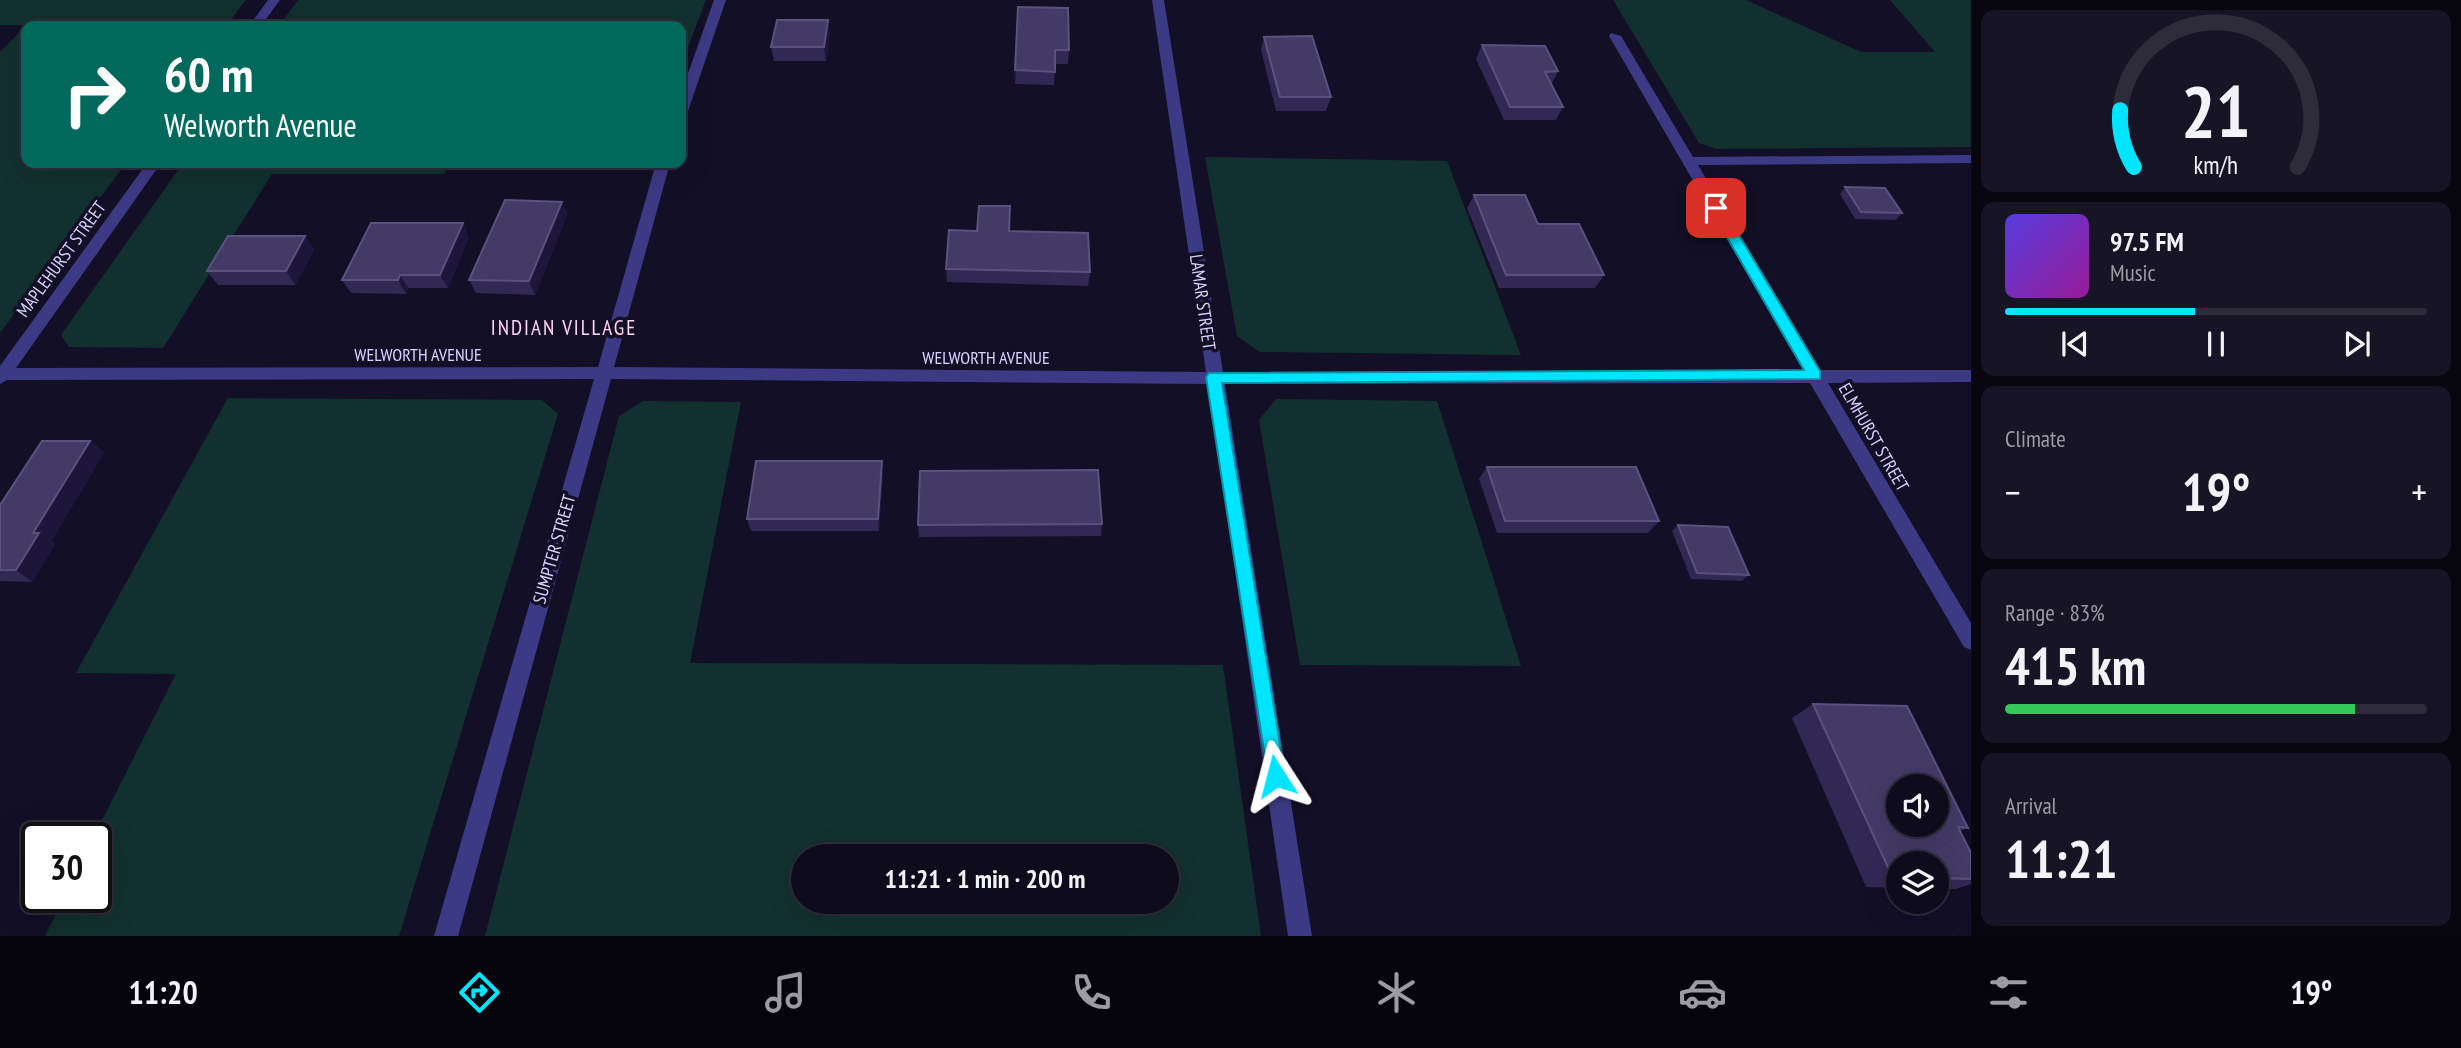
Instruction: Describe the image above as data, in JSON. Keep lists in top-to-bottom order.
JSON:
{
  "streets": {
    "street": [
      "MAPLEHURST STREET",
      "LAMAR STREET",
      "WELWORTH AVENUE",
      "ELMHURST STREET",
      "SUMPTER STREET"
    ]
  },
  "crossings": [
    ["MAPLEHURST STREET", "WELWORTH AVENUE"],
    ["LAMAR STREET", "WELWORTH AVENUE"],
    ["WELWORTH AVENUE", "ELMHURST STREET"],
    ["WELWORTH AVENUE", "SUMPTER STREET"]
  ],
  "districts": ["INDIAN VILLAGE"],
  "page": {
    "turn": ["60 m", "Welworth Avenue"],
    "song": ["97.5 FM", "Music"],
    "tile": [
      "Climate",
      ["Range · 83%", "415 km"],
      ["Arrival", "11:21"]
    ],
    "heat": ["−", "19°", "+"],
    "limit": "30",
    "trip": "11:21 · 1 min · 200 m",
    "tabs": ["11:20", "19°"],
    "gauge": ["21", "km/h"]
  }
}
